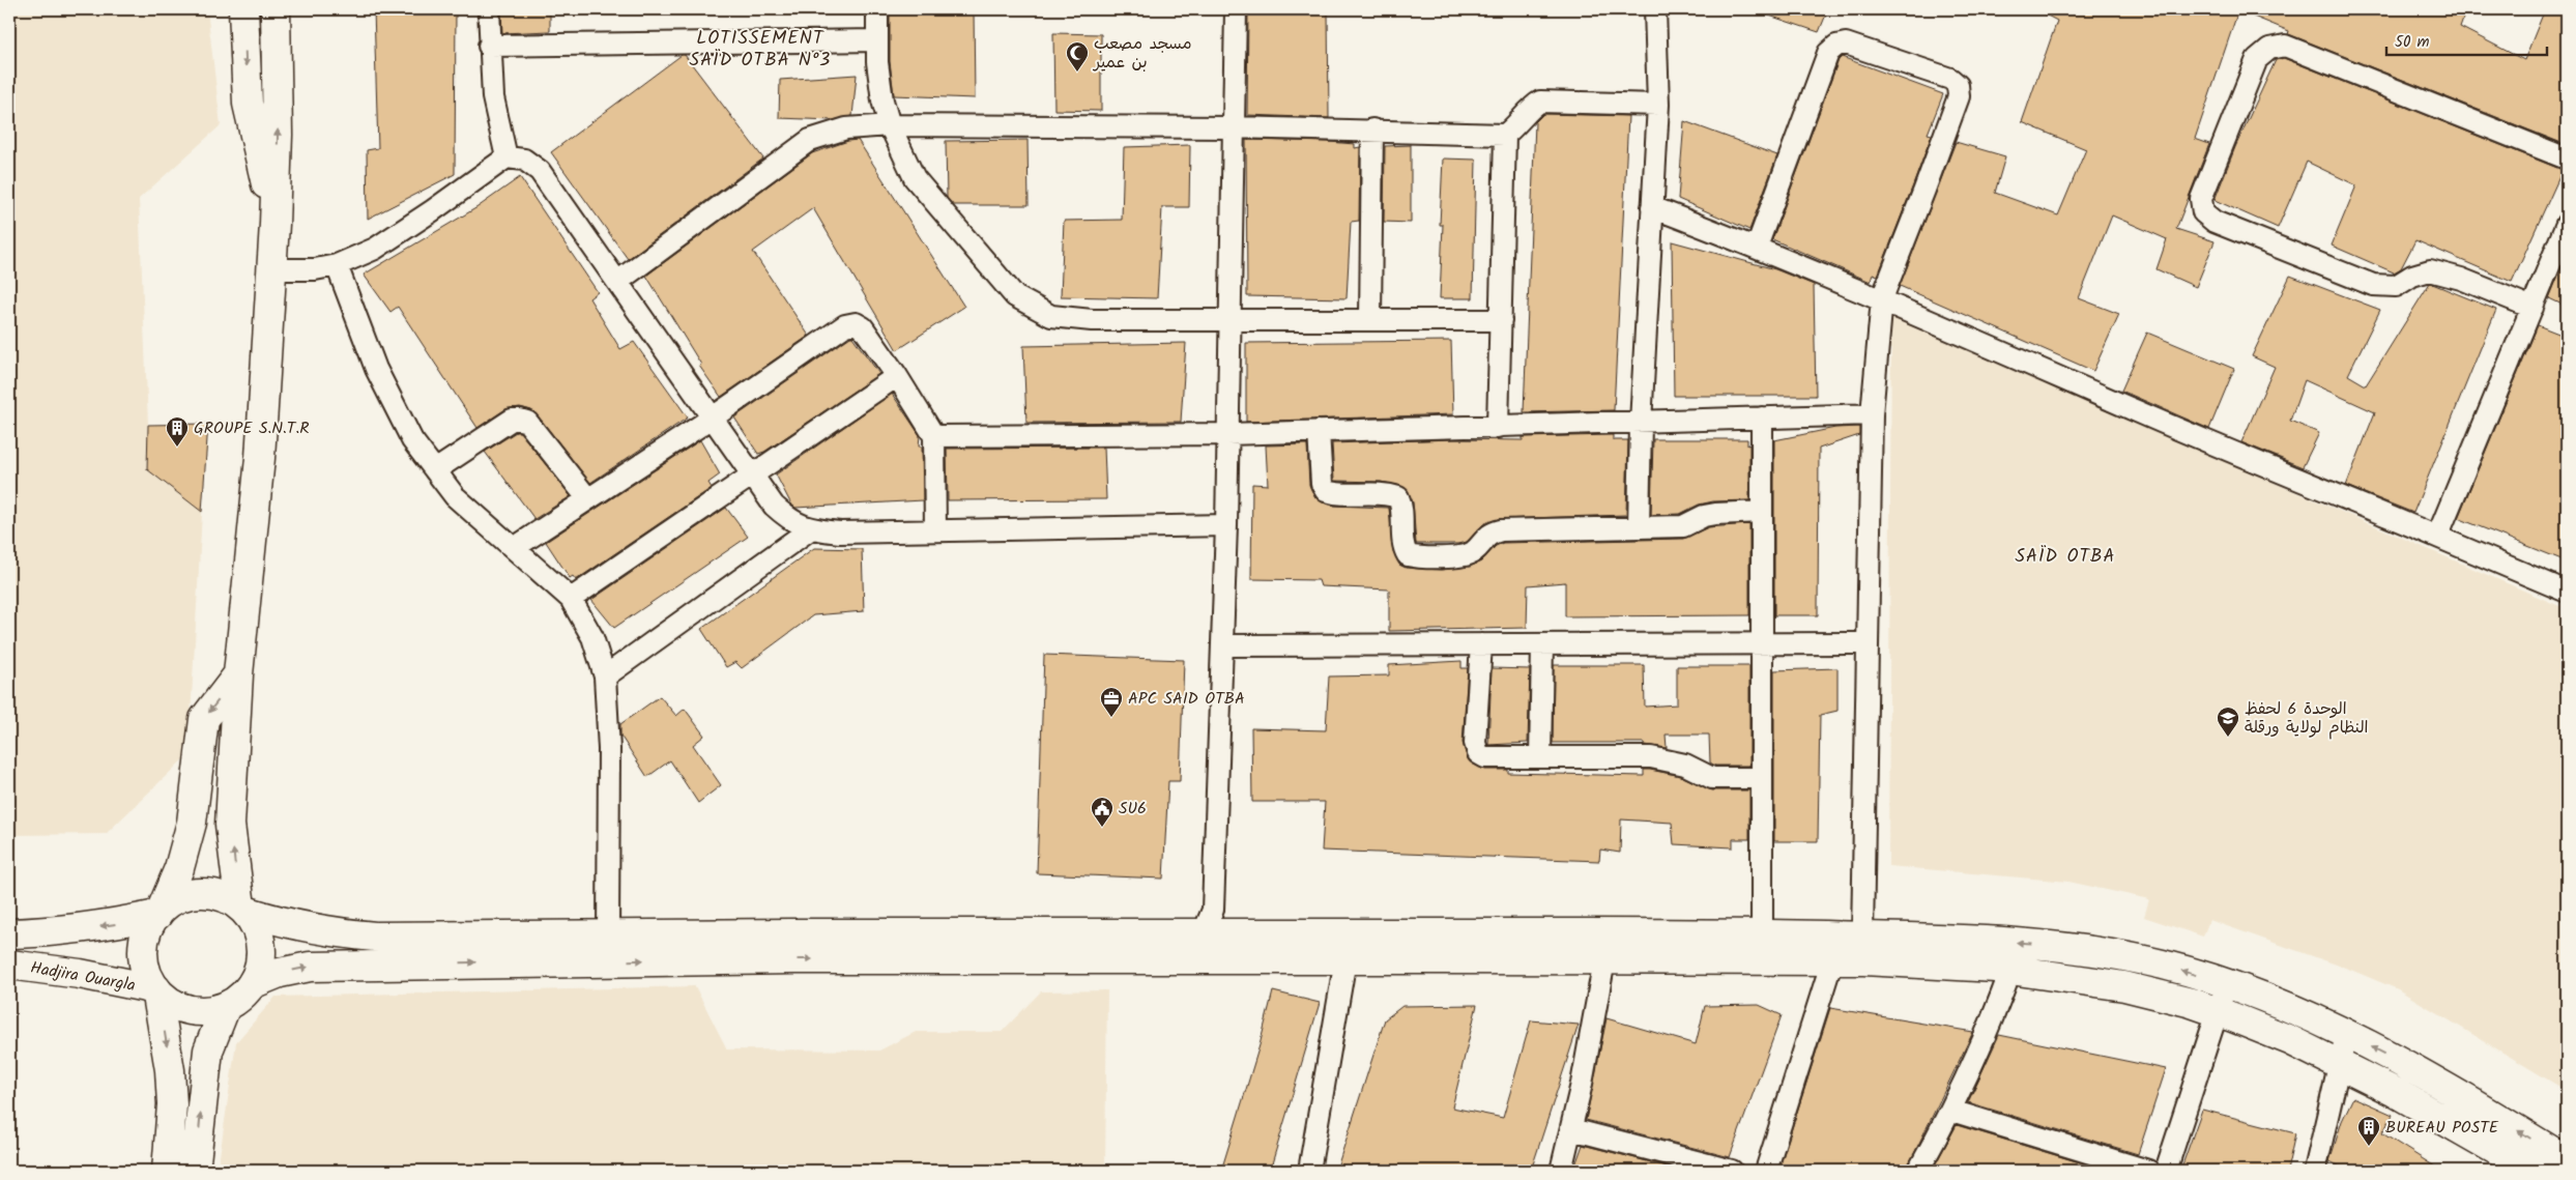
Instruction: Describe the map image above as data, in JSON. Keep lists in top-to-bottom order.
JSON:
{
  "streets": {
    "main road": ["Hadjira Ouargla"]
  },
  "districts": ["LOTISSEMENT SAÏD OTBA N°3", "SAÏD OTBA"],
  "places": {
    "mosque": ["مسجد مصعب بن عمير"],
    "building": ["GROUPE S.N.T.R", "BUREAU POSTE"],
    "office": ["APC SAID OTBA"],
    "school or university": ["الوحدة 6 لحفظ النظام لولاية ورقلة"],
    "public building": ["SU6"]
  },
  "scale_bar": "50 m"
}
